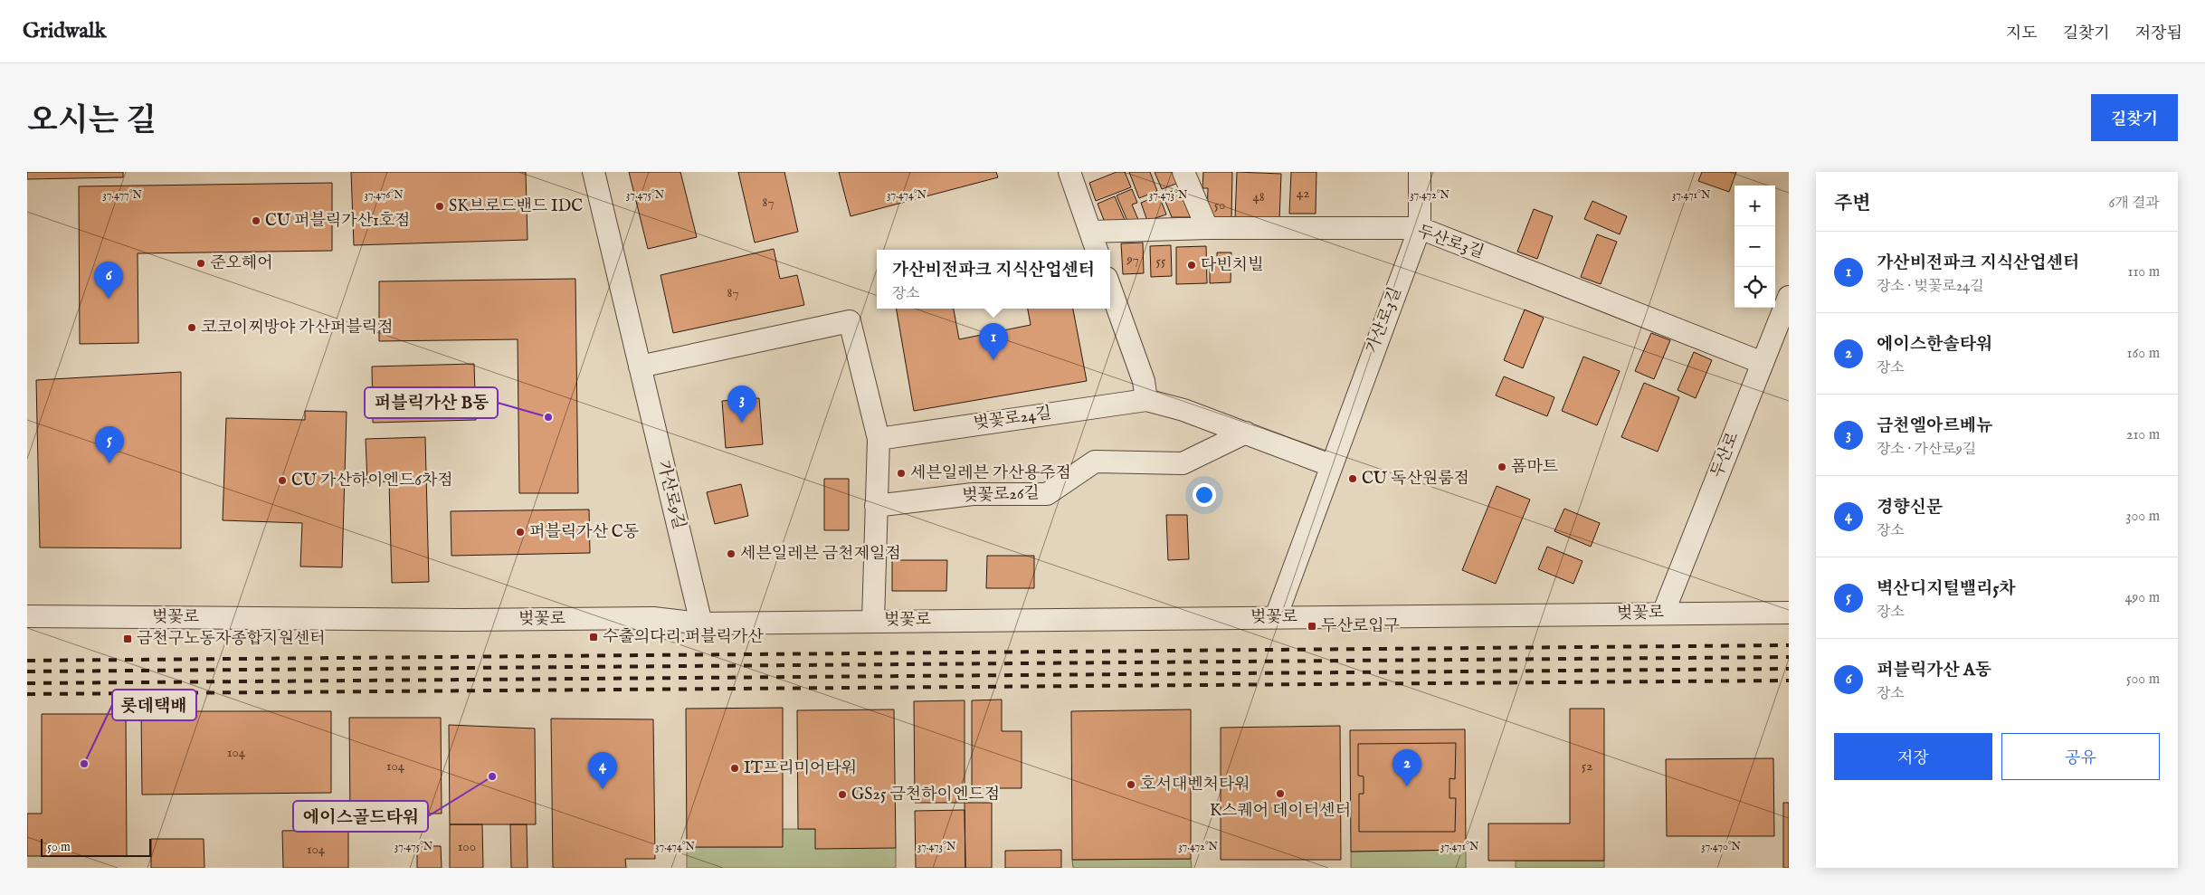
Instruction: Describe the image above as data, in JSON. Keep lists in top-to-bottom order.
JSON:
{
  "streets": {
    "street": [
      "두산로3길",
      "가산로3길",
      "벚꽃로24길",
      "두산로",
      "가산로9길",
      "벚꽃로26길",
      "벚꽃로"
    ]
  },
  "crossings": [
    ["두산로3길", "가산로3길"],
    ["두산로3길", "두산로"],
    ["가산로3길", "벚꽃로"],
    ["두산로", "벚꽃로"],
    ["가산로9길", "벚꽃로"]
  ],
  "places": {
    "other": [
      "SK브로드밴드 IDC",
      "CU 퍼블릭가산1호점",
      "준오헤어",
      "다빈치빌",
      "코코이찌방야 가산퍼블릭점",
      "퍼블릭가산 B동",
      "폼마트",
      "세븐일레븐 가산용주점",
      "CU 독산원룸점",
      "CU 가산하이엔드6차점",
      "퍼블릭가산 C동",
      "세븐일레븐 금천제일점",
      "롯데택배",
      "IT프리미어타워",
      "에이스골드타워",
      "호서대벤처타워",
      "K스퀘어 데이터센터",
      "GS25 금천하이엔드점"
    ],
    "transit": ["두산로입구", "수출의다리.퍼블릭가산", "금천구노동자종합지원센터"]
  },
  "house_numbers": [
    "42",
    "48",
    "87",
    "50",
    "97",
    "55",
    "87",
    "104",
    "104",
    "52",
    "100",
    "104"
  ],
  "scale_bar": "50 m",
  "page": {
    "header": "Gridwalk",
    "nav": ["지도", "길찾기", "저장됨"],
    "title": "오시는 길",
    "buttons": [
      "길찾기",
      ["저장", "공유"]
    ],
    "heading": ["주변", "6개 결과"],
    "map_buttons": ["+", "−"],
    "list": [
      {
        "mark": "1",
        "name": "가산비전파크 지식산업센터",
        "note": "장소 · 벚꽃로24길",
        "value": "110 m"
      },
      {
        "mark": "2",
        "name": "에이스한솔타워",
        "note": "장소",
        "value": "160 m"
      },
      {
        "mark": "3",
        "name": "금천엘아르베뉴",
        "note": "장소 · 가산로9길",
        "value": "210 m"
      },
      {
        "mark": "4",
        "name": "경향신문",
        "note": "장소",
        "value": "300 m"
      },
      {
        "mark": "5",
        "name": "벽산디지털밸리5차",
        "note": "장소",
        "value": "490 m"
      },
      {
        "mark": "6",
        "name": "퍼블릭가산 A동",
        "note": "장소",
        "value": "500 m"
      }
    ],
    "popup": ["가산비전파크 지식산업센터", "장소"],
    "pins": [
      "6",
      "1",
      "3",
      "5",
      "2",
      "4"
    ],
    "scale": "50 m"
  },
  "coordinates": [
    "37.477°N",
    "37.476°N",
    "37.475°N",
    "37.474°N",
    "37.473°N",
    "37.472°N",
    "37.471°N",
    "37.470°N"
  ]
}
